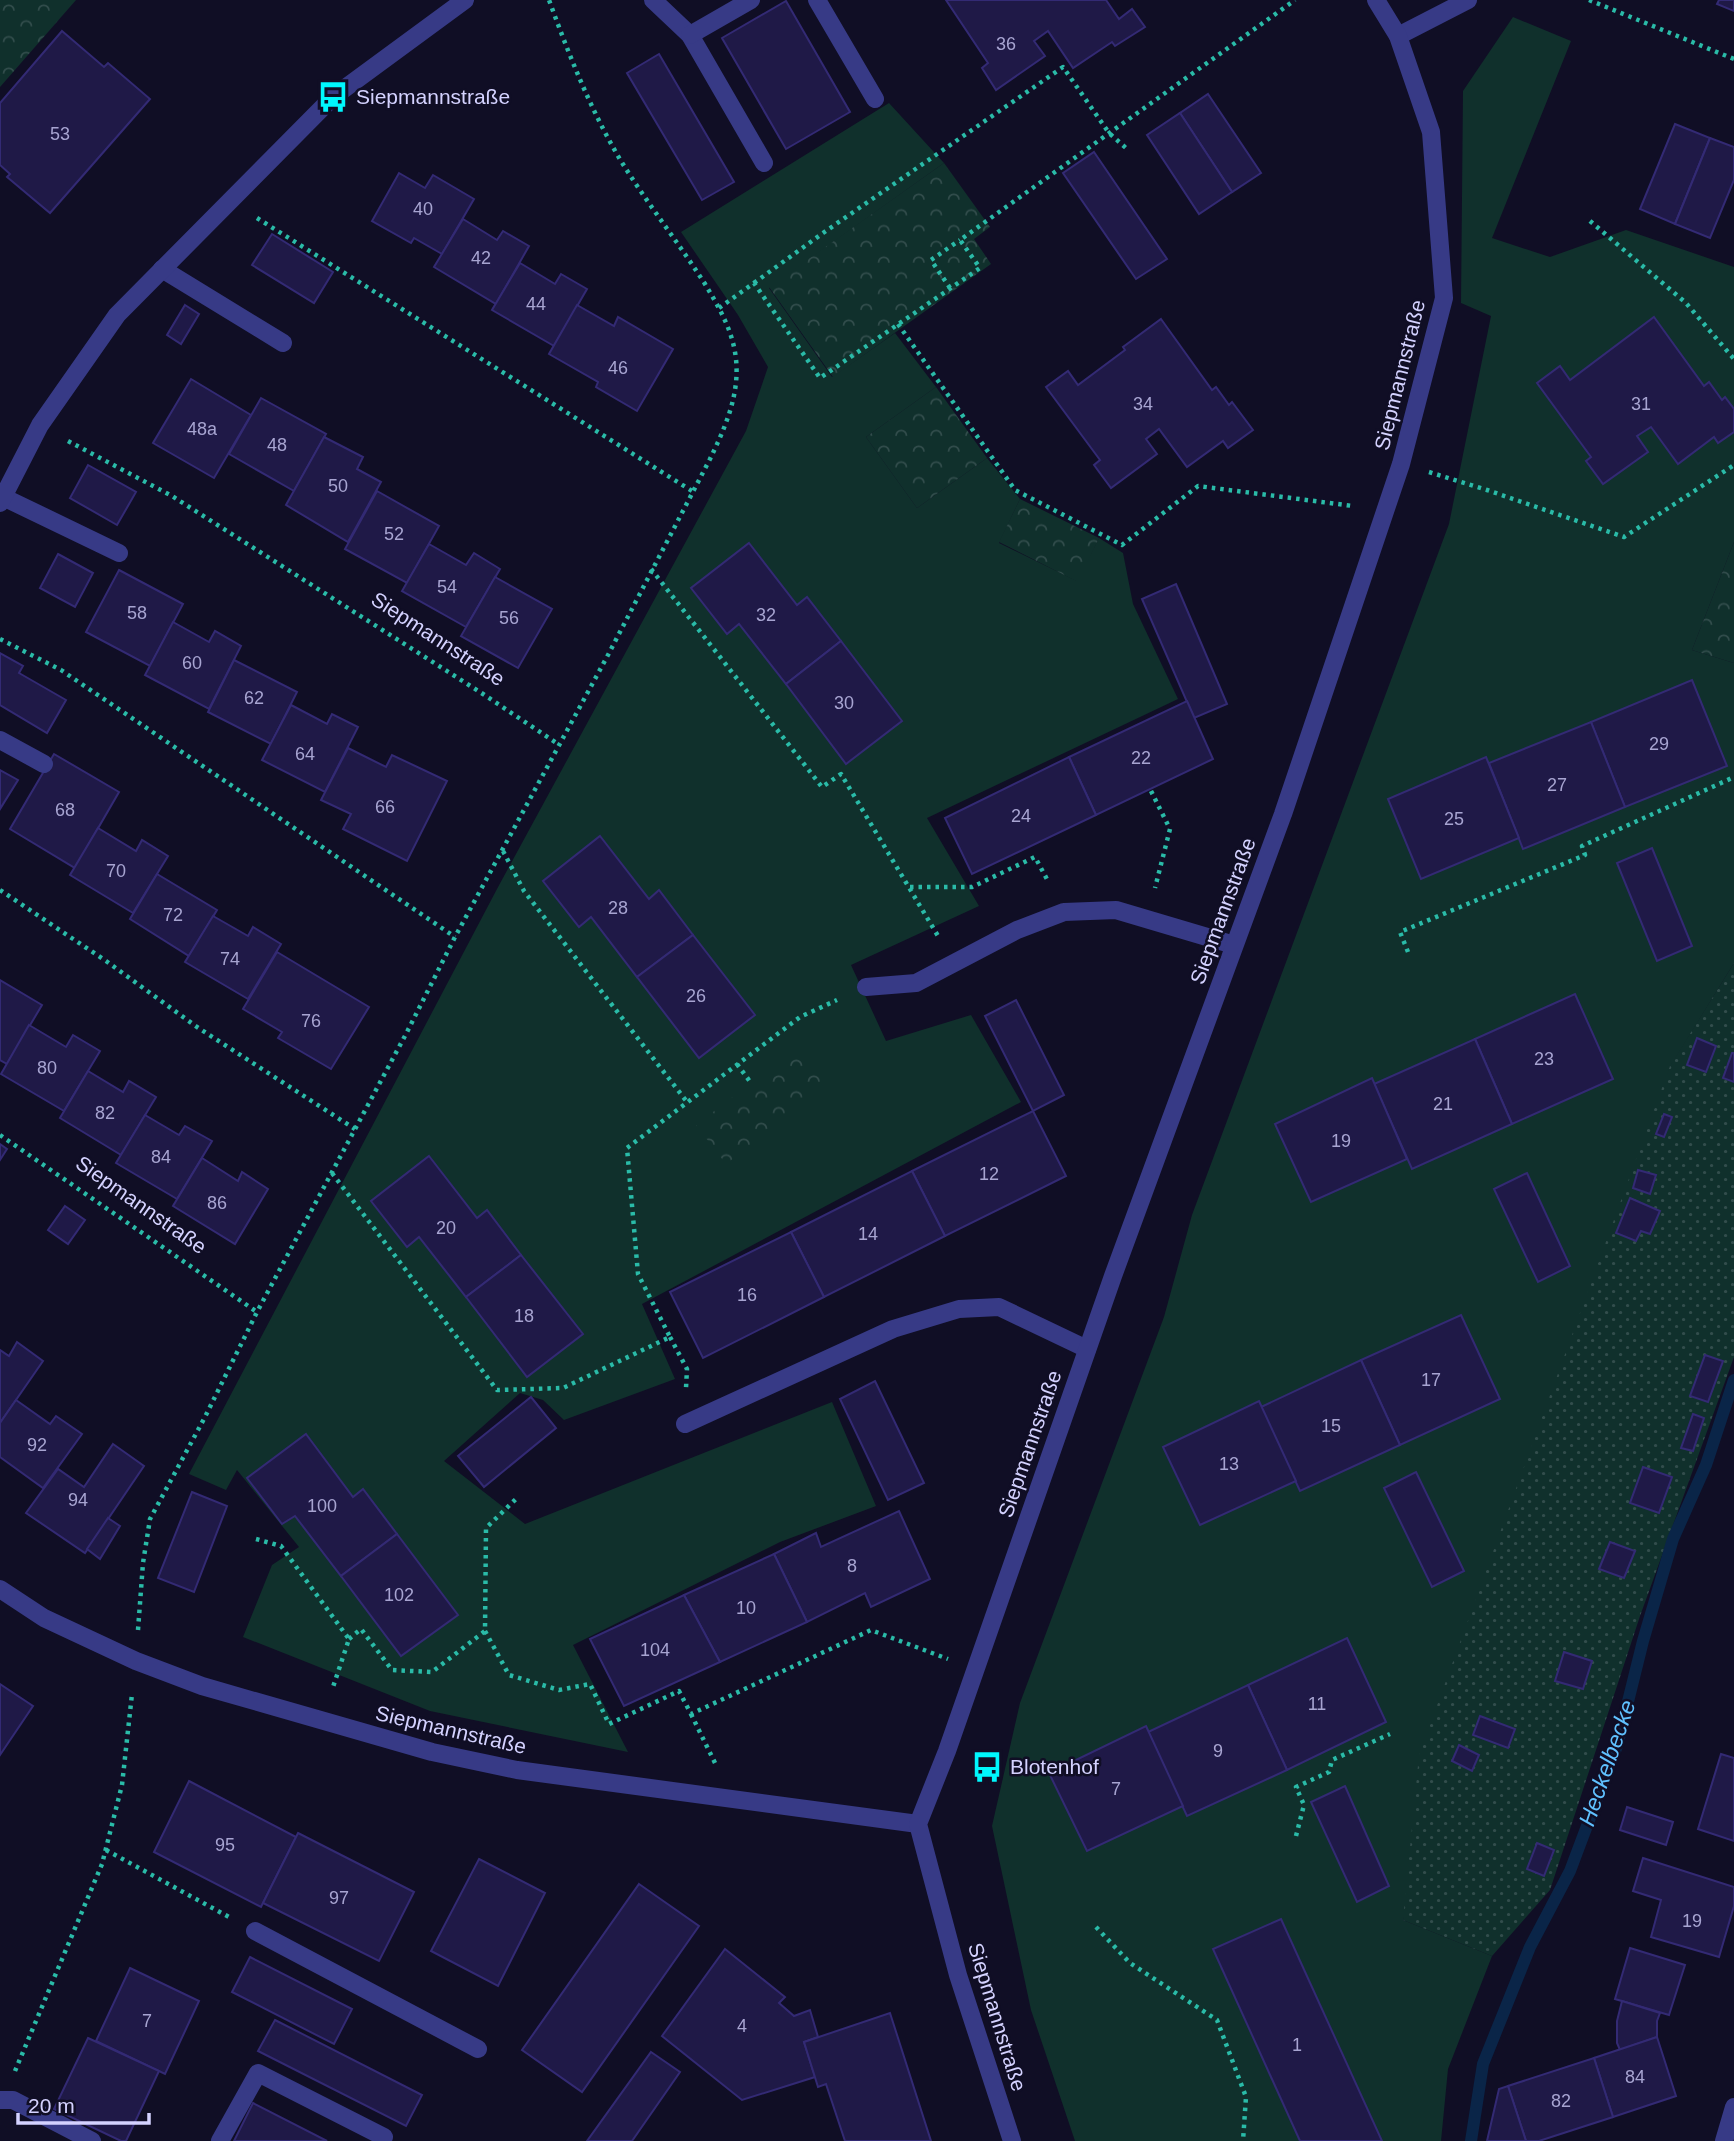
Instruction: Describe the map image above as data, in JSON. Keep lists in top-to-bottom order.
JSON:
{
  "streets": {
    "street": ["Siepmannstraße"]
  },
  "water": ["Heckelbecke"],
  "places": {
    "bus stop": ["Siepmannstraße", "Blotenhof"]
  },
  "house_numbers": [
    "36",
    "53",
    "40",
    "42",
    "44",
    "46",
    "34",
    "31",
    "48a",
    "48",
    "50",
    "52",
    "54",
    "58",
    "32",
    "56",
    "60",
    "62",
    "30",
    "29",
    "64",
    "22",
    "27",
    "66",
    "68",
    "24",
    "25",
    "70",
    "28",
    "72",
    "74",
    "26",
    "76",
    "23",
    "80",
    "21",
    "82",
    "19",
    "84",
    "12",
    "86",
    "20",
    "14",
    "16",
    "18",
    "17",
    "15",
    "92",
    "13",
    "94",
    "100",
    "8",
    "102",
    "10",
    "104",
    "11",
    "9",
    "7",
    "95",
    "97",
    "19",
    "7",
    "4",
    "1",
    "84",
    "82"
  ],
  "scale_bar": "20 m"
}
